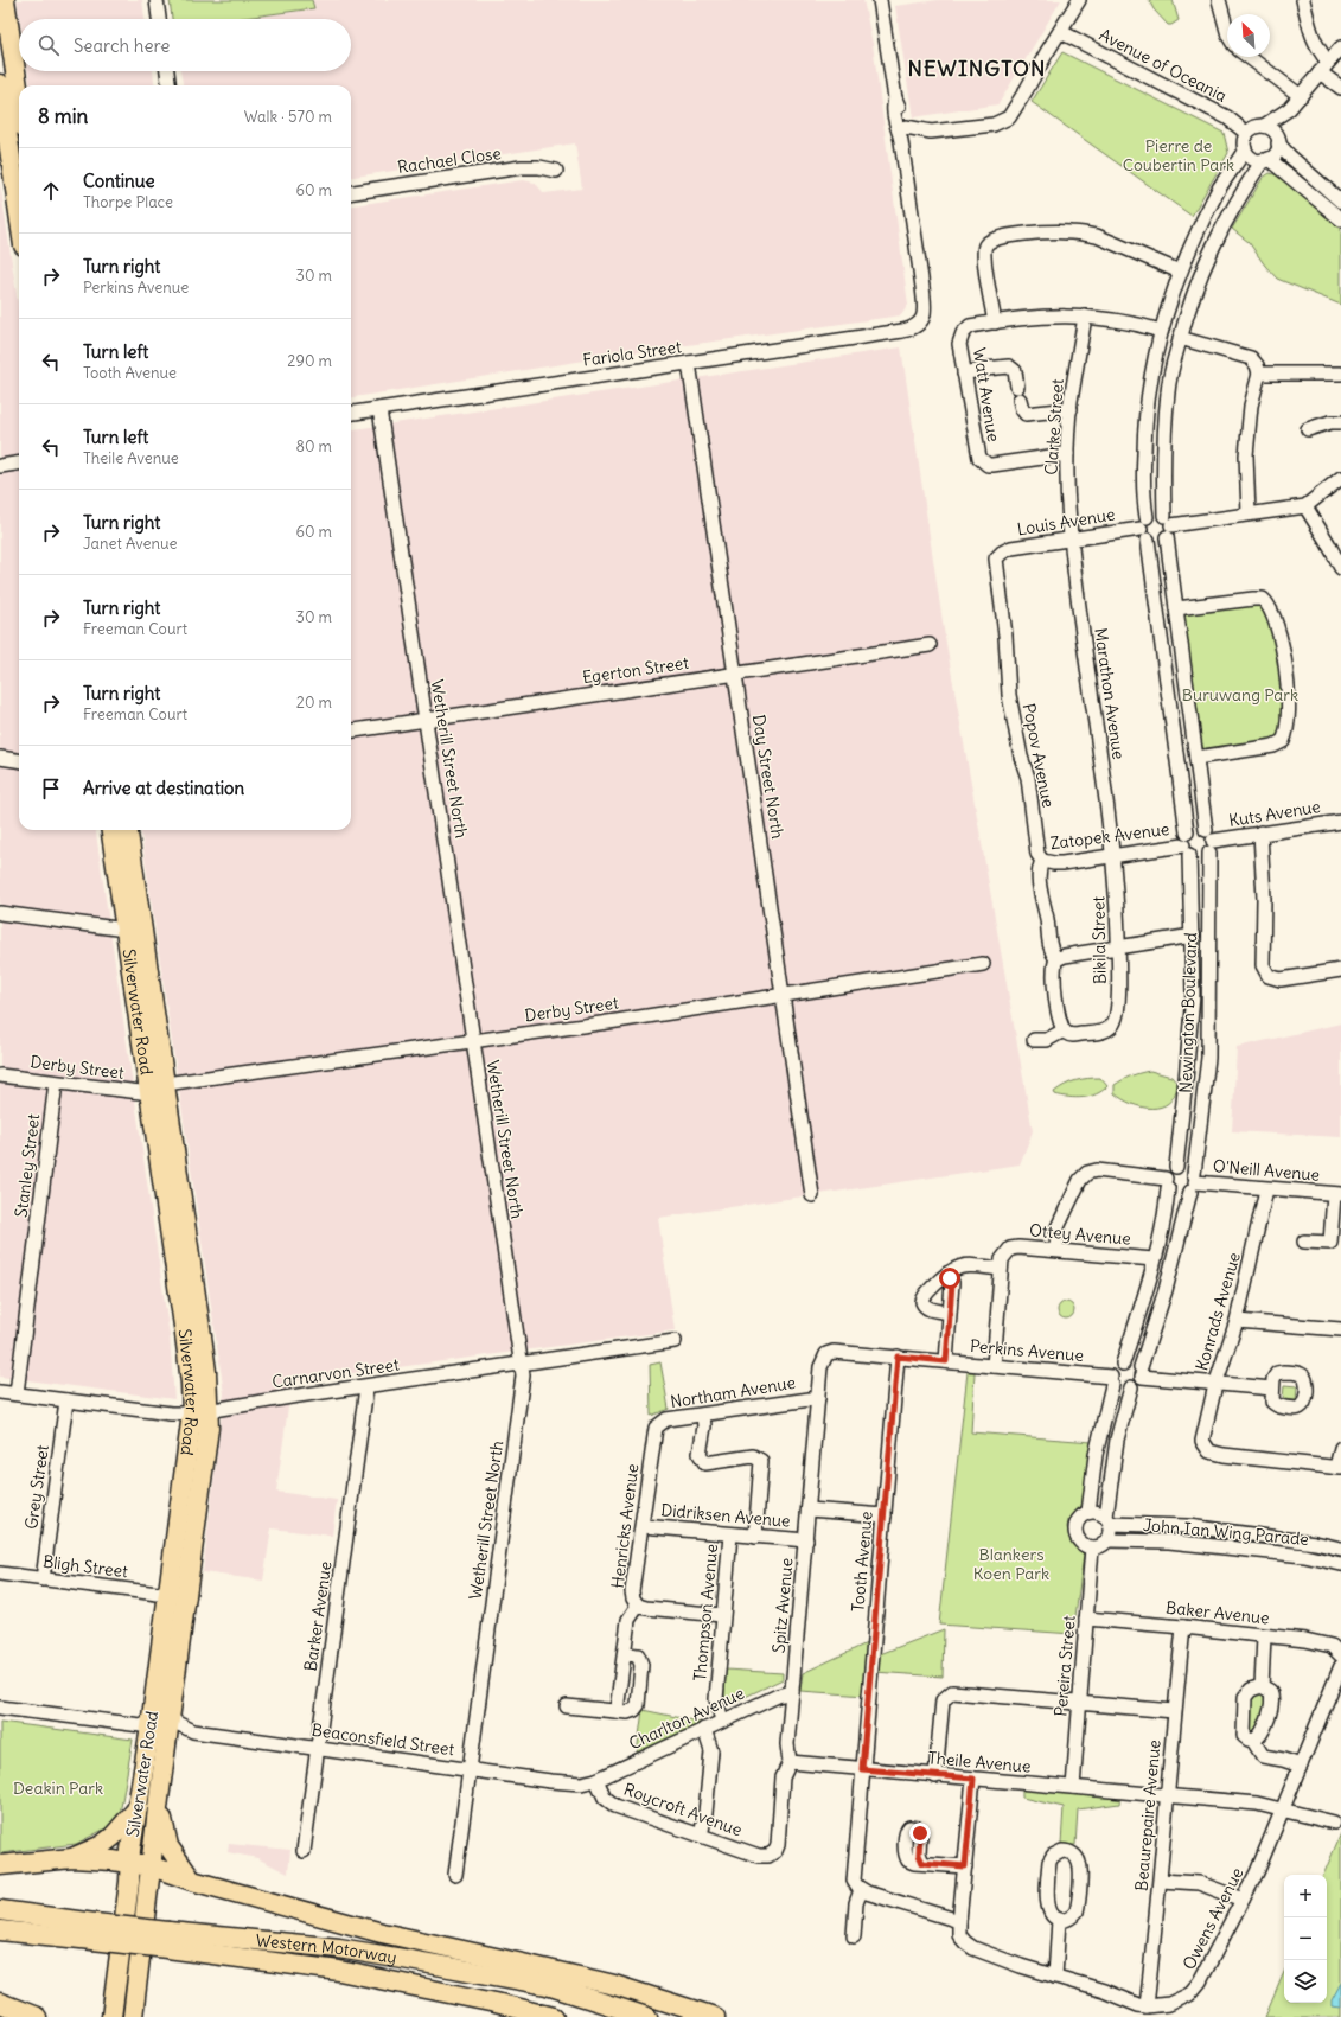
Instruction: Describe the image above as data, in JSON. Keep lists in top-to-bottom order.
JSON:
{
  "streets": {
    "highway": ["Silverwater Road", "Western Motorway"],
    "street": [
      "Avenue of Oceania",
      "Rachael Close",
      "Fariola Street",
      "Watt Avenue",
      "Clarke Street",
      "Louis Avenue",
      "Egerton Street",
      "Marathon Avenue",
      "Popov Avenue",
      "Wetherill Street North",
      "Day Street North",
      "Kuts Avenue",
      "Zatopek Avenue",
      "Bikila Street",
      "Derby Street",
      "Newington Boulevard",
      "Stanley Street",
      "O'Neill Avenue",
      "Ottey Avenue",
      "Konrads Avenue",
      "Perkins Avenue",
      "Carnarvon Street",
      "Northam Avenue",
      "Grey Street",
      "Didriksen Avenue",
      "Henricks Avenue",
      "John Ian Wing Parade",
      "Tooth Avenue",
      "Bligh Street",
      "Spitz Avenue",
      "Thompson Avenue",
      "Baker Avenue",
      "Barker Avenue",
      "Pereira Street",
      "Charlton Avenue",
      "Beaconsfield Street",
      "Theile Avenue",
      "Roycroft Avenue",
      "Beaurepaire Avenue",
      "Owens Avenue"
    ]
  },
  "crossings": [
    ["Avenue of Oceania", "Newington Boulevard"],
    ["Fariola Street", "Wetherill Street North"],
    ["Fariola Street", "Day Street North"],
    ["Watt Avenue", "Clarke Street"],
    ["Clarke Street", "Louis Avenue"],
    ["Clarke Street", "Marathon Avenue"],
    ["Louis Avenue", "Marathon Avenue"],
    ["Louis Avenue", "Popov Avenue"],
    ["Louis Avenue", "Newington Boulevard"],
    ["Egerton Street", "Wetherill Street North"],
    ["Egerton Street", "Day Street North"],
    ["Marathon Avenue", "Zatopek Avenue"],
    ["Marathon Avenue", "Bikila Street"],
    ["Popov Avenue", "Zatopek Avenue"],
    ["Wetherill Street North", "Derby Street"],
    ["Wetherill Street North", "Carnarvon Street"],
    ["Wetherill Street North", "Beaconsfield Street"],
    ["Day Street North", "Derby Street"],
    ["Kuts Avenue", "Zatopek Avenue"],
    ["Kuts Avenue", "Newington Boulevard"],
    ["Zatopek Avenue", "Bikila Street"],
    ["Zatopek Avenue", "Newington Boulevard"],
    ["Derby Street", "Silverwater Road"],
    ["Derby Street", "Stanley Street"],
    ["Silverwater Road", "Carnarvon Street"],
    ["Silverwater Road", "Bligh Street"],
    ["Silverwater Road", "Beaconsfield Street"],
    ["Newington Boulevard", "O'Neill Avenue"],
    ["Newington Boulevard", "Perkins Avenue"],
    ["Stanley Street", "Carnarvon Street"],
    ["O'Neill Avenue", "Konrads Avenue"],
    ["Ottey Avenue", "Perkins Avenue"],
    ["Perkins Avenue", "Tooth Avenue"],
    ["Perkins Avenue", "Spitz Avenue"],
    ["Carnarvon Street", "Grey Street"],
    ["Carnarvon Street", "Barker Avenue"],
    ["Northam Avenue", "Henricks Avenue"],
    ["Northam Avenue", "Spitz Avenue"],
    ["Grey Street", "Bligh Street"],
    ["Didriksen Avenue", "Henricks Avenue"],
    ["Didriksen Avenue", "Spitz Avenue"],
    ["Didriksen Avenue", "Thompson Avenue"],
    ["John Ian Wing Parade", "Pereira Street"],
    ["Tooth Avenue", "Theile Avenue"],
    ["Spitz Avenue", "Charlton Avenue"],
    ["Spitz Avenue", "Theile Avenue"],
    ["Spitz Avenue", "Roycroft Avenue"],
    ["Thompson Avenue", "Charlton Avenue"],
    ["Baker Avenue", "Pereira Street"],
    ["Baker Avenue", "Beaurepaire Avenue"],
    ["Barker Avenue", "Beaconsfield Street"],
    ["Pereira Street", "Theile Avenue"],
    ["Charlton Avenue", "Beaconsfield Street"],
    ["Charlton Avenue", "Roycroft Avenue"],
    ["Beaconsfield Street", "Roycroft Avenue"],
    ["Theile Avenue", "Beaurepaire Avenue"],
    ["Theile Avenue", "Owens Avenue"],
    ["Beaurepaire Avenue", "Owens Avenue"]
  ],
  "districts": ["NEWINGTON"],
  "parks": [
    "Pierre de Coubertin Park",
    "Buruwang Park",
    "Blankers Koen Park",
    "Deakin Park"
  ],
  "north": "top left",
  "page": {
    "search": "Search here",
    "heading": ["8 min", "Walk · 570 m"],
    "list": [
      ["Continue", "Thorpe Place", "60 m"],
      ["Turn right", "Perkins Avenue", "30 m"],
      ["Turn left", "Tooth Avenue", "290 m"],
      ["Turn left", "Theile Avenue", "80 m"],
      ["Turn right", "Janet Avenue", "60 m"],
      ["Turn right", "Freeman Court", "30 m"],
      ["Turn right", "Freeman Court", "20 m"],
      "Arrive at destination"
    ],
    "map_buttons": ["+", "−"]
  }
}
